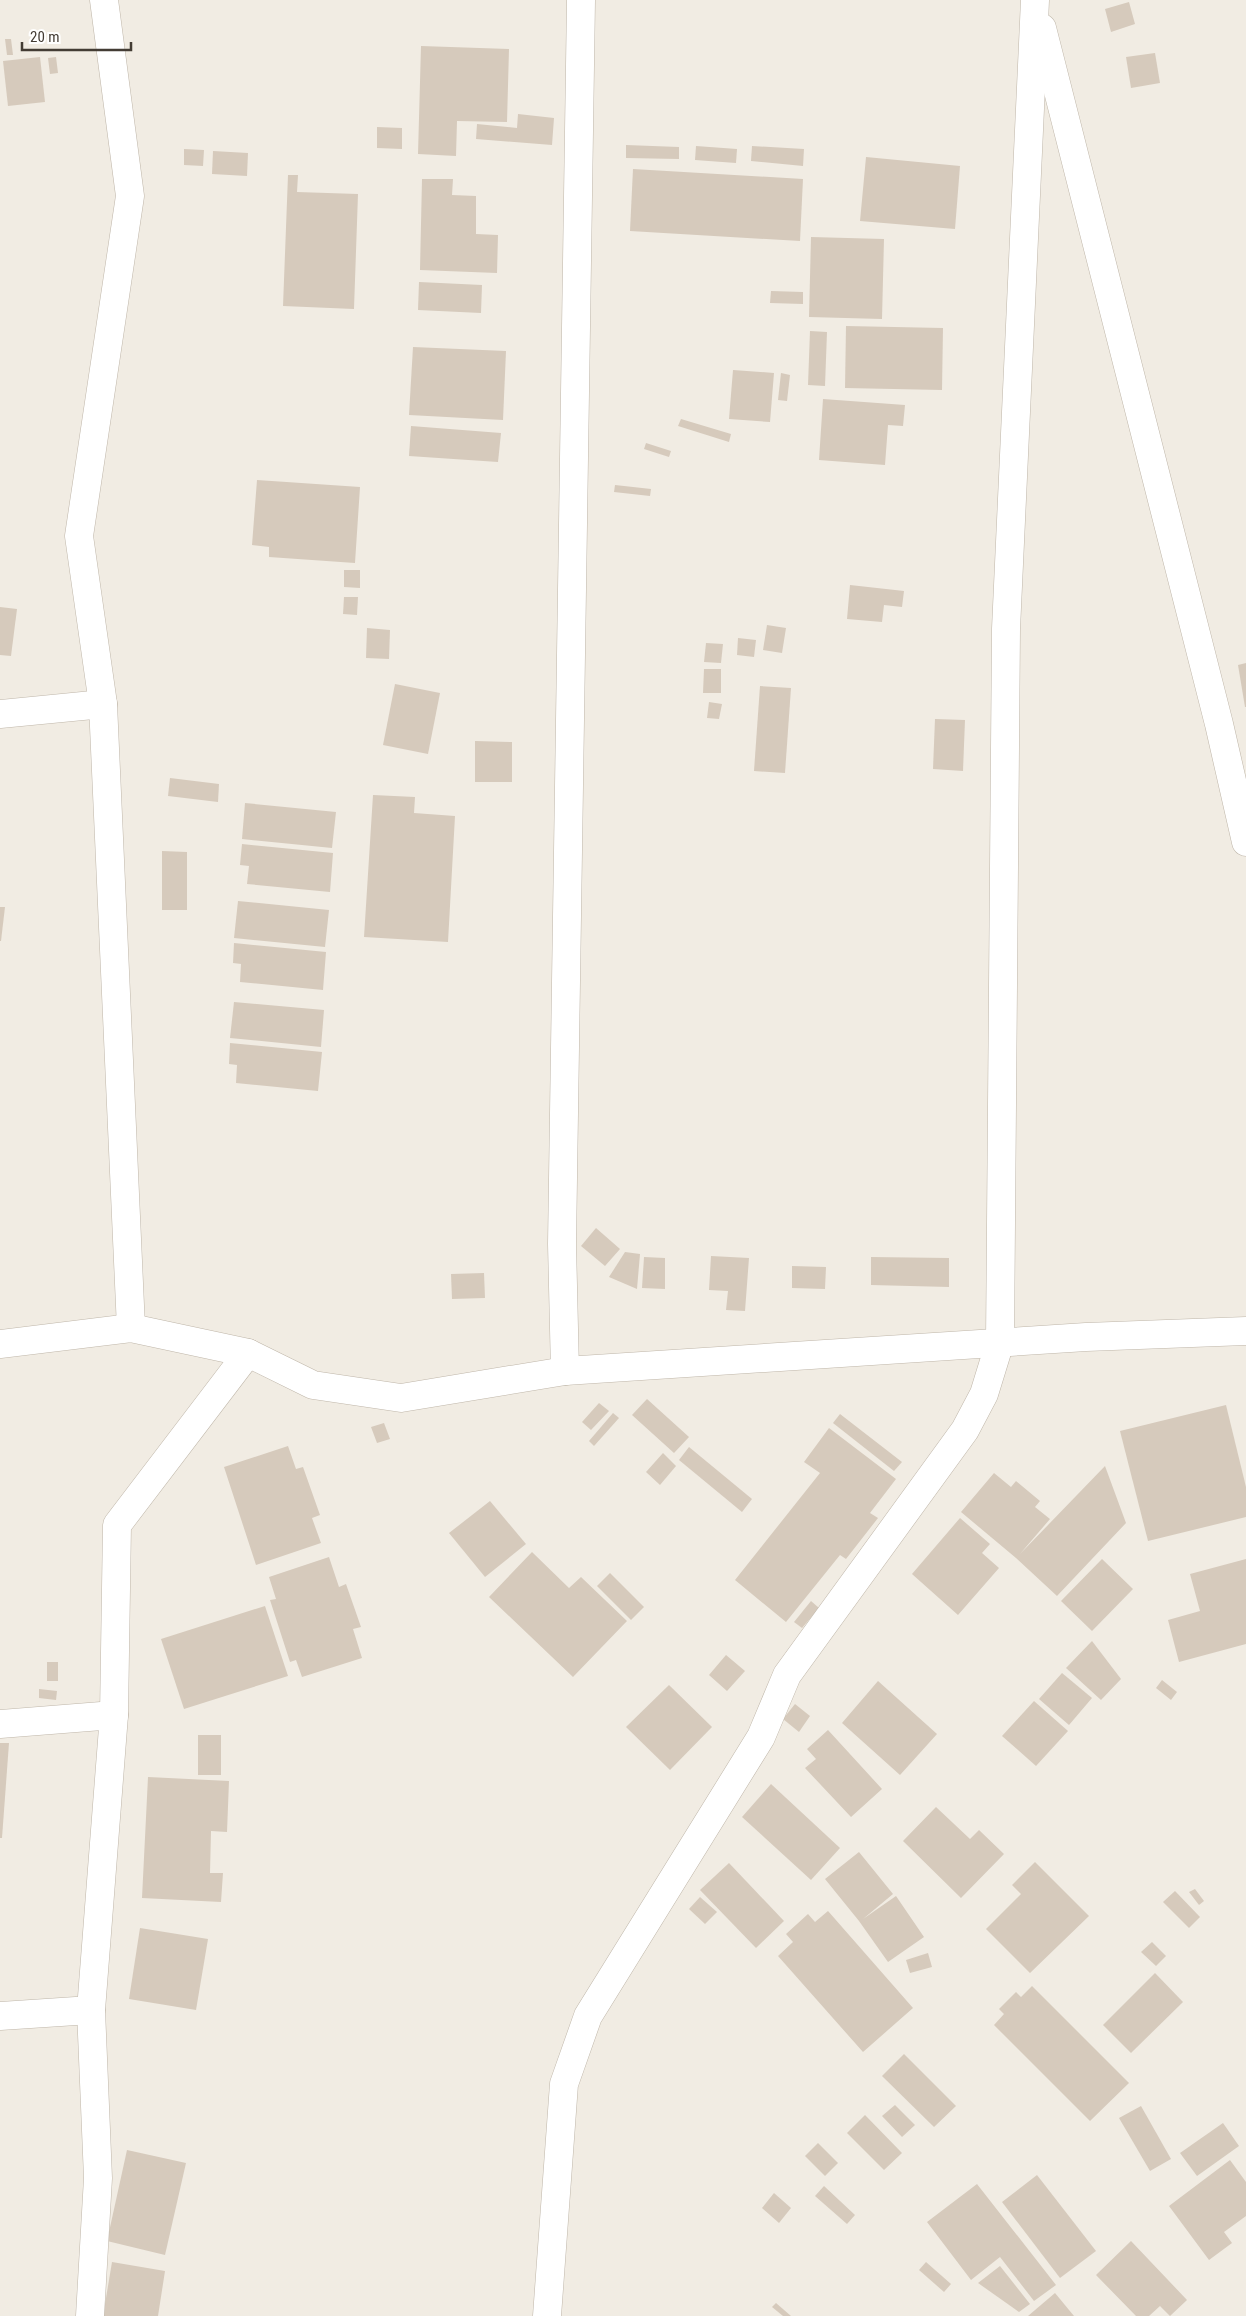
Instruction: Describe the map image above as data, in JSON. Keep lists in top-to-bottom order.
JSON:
{
  "scale_bar": "20 m"
}
